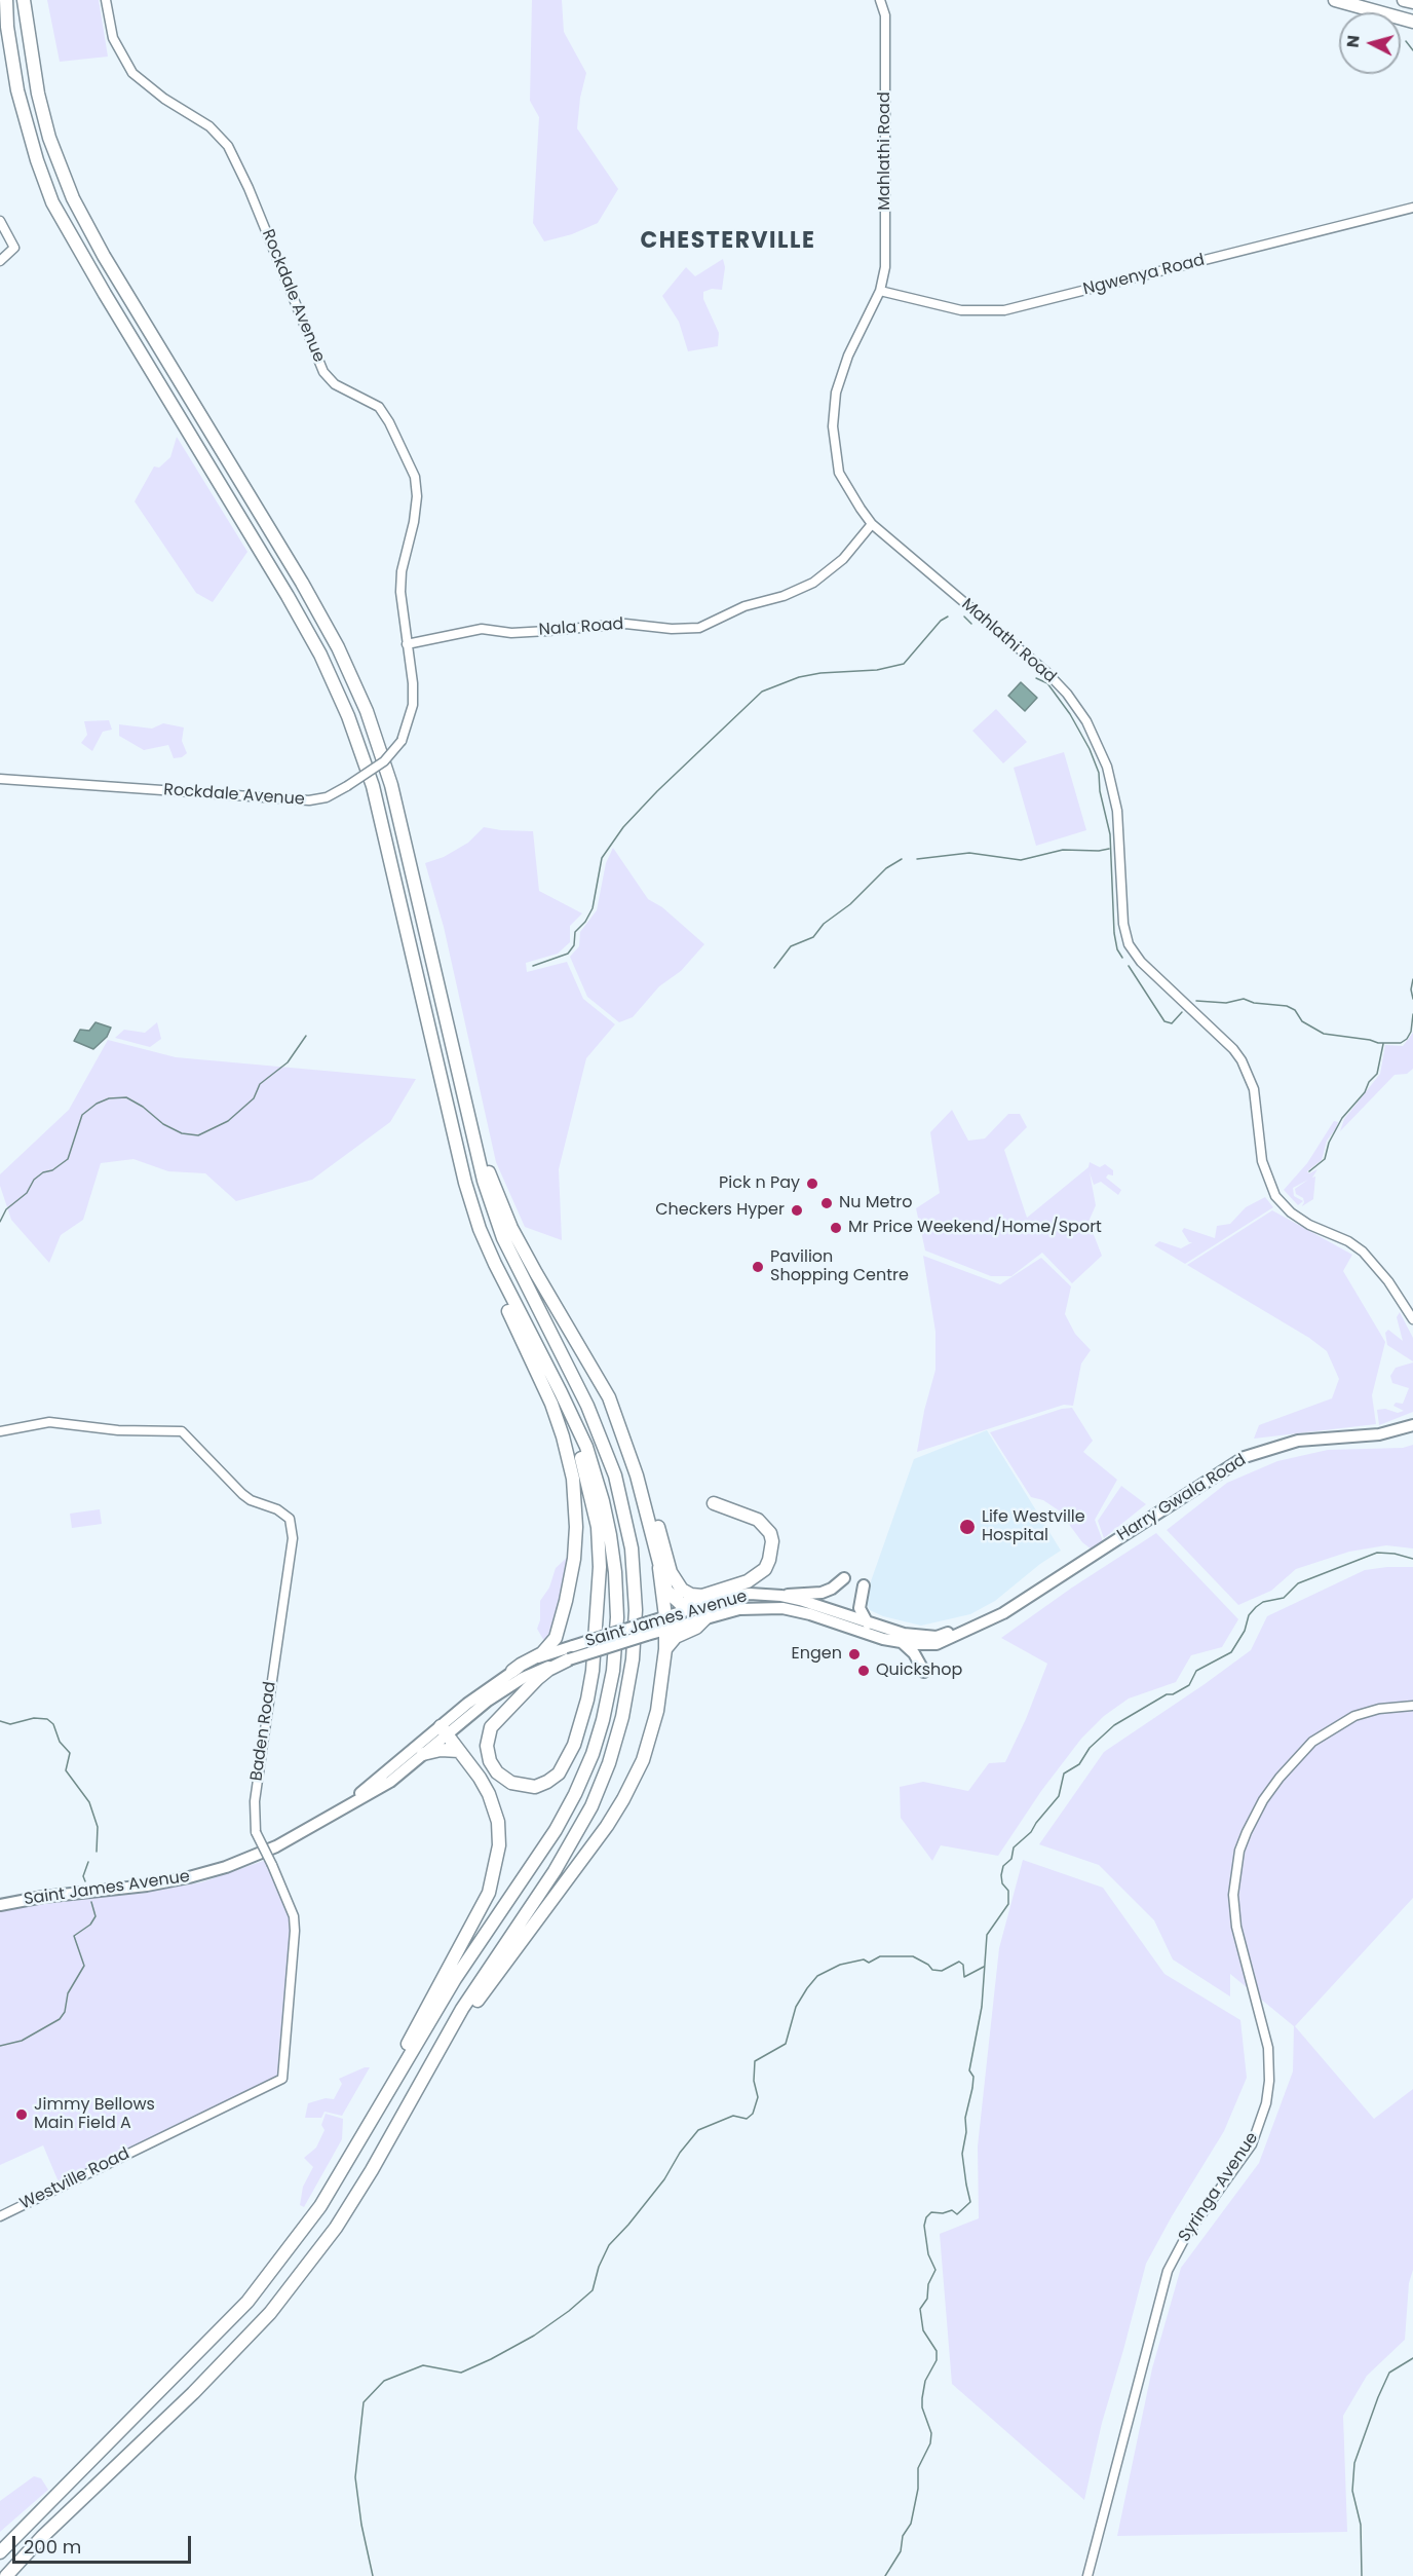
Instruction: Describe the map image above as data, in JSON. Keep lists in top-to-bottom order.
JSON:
{
  "streets": {
    "main road": ["Harry Gwala Road", "Saint James Avenue"],
    "street": [
      "Mahlathi Road",
      "Ngwenya Road",
      "Rockdale Avenue",
      "Nala Road",
      "Baden Road",
      "Westville Road",
      "Syringa Avenue"
    ]
  },
  "crossings": [
    ["Mahlathi Road", "Ngwenya Road"],
    ["Mahlathi Road", "Nala Road"],
    ["Rockdale Avenue", "Nala Road"],
    ["Harry Gwala Road", "Saint James Avenue"],
    ["Baden Road", "Westville Road"]
  ],
  "districts": ["CHESTERVILLE"],
  "places": [
    "Pick n Pay",
    "Nu Metro",
    "Checkers Hyper",
    "Mr Price Weekend/Home/Sport",
    "Pavilion Shopping Centre",
    "Life Westville Hospital",
    "Engen",
    "Quickshop",
    "Jimmy Bellows Main Field A"
  ],
  "scale_bar": "200 m",
  "north": "left"
}
